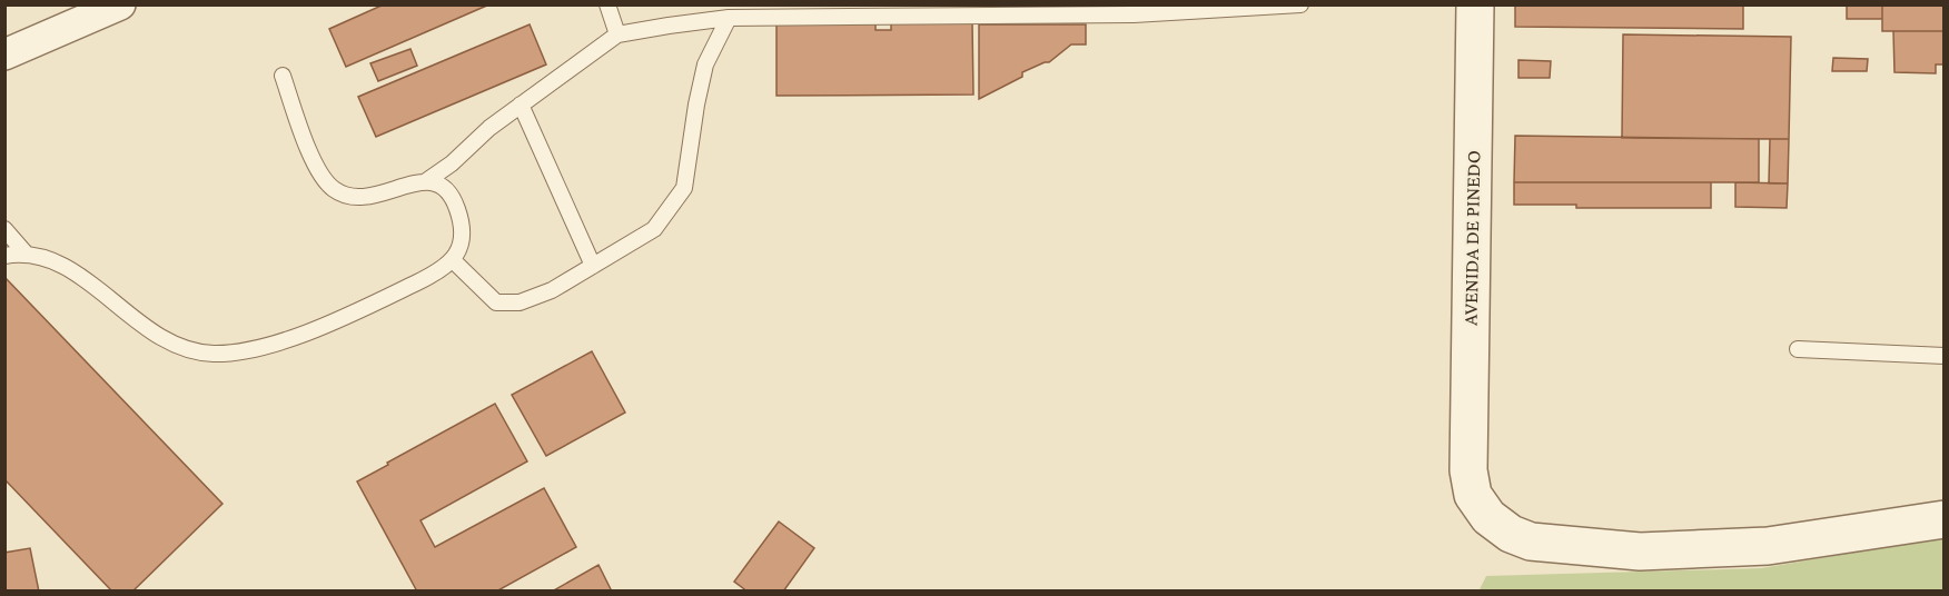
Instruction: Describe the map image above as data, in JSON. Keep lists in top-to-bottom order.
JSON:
{
  "streets": {
    "street": ["AVENIDA DE PINEDO"]
  }
}
